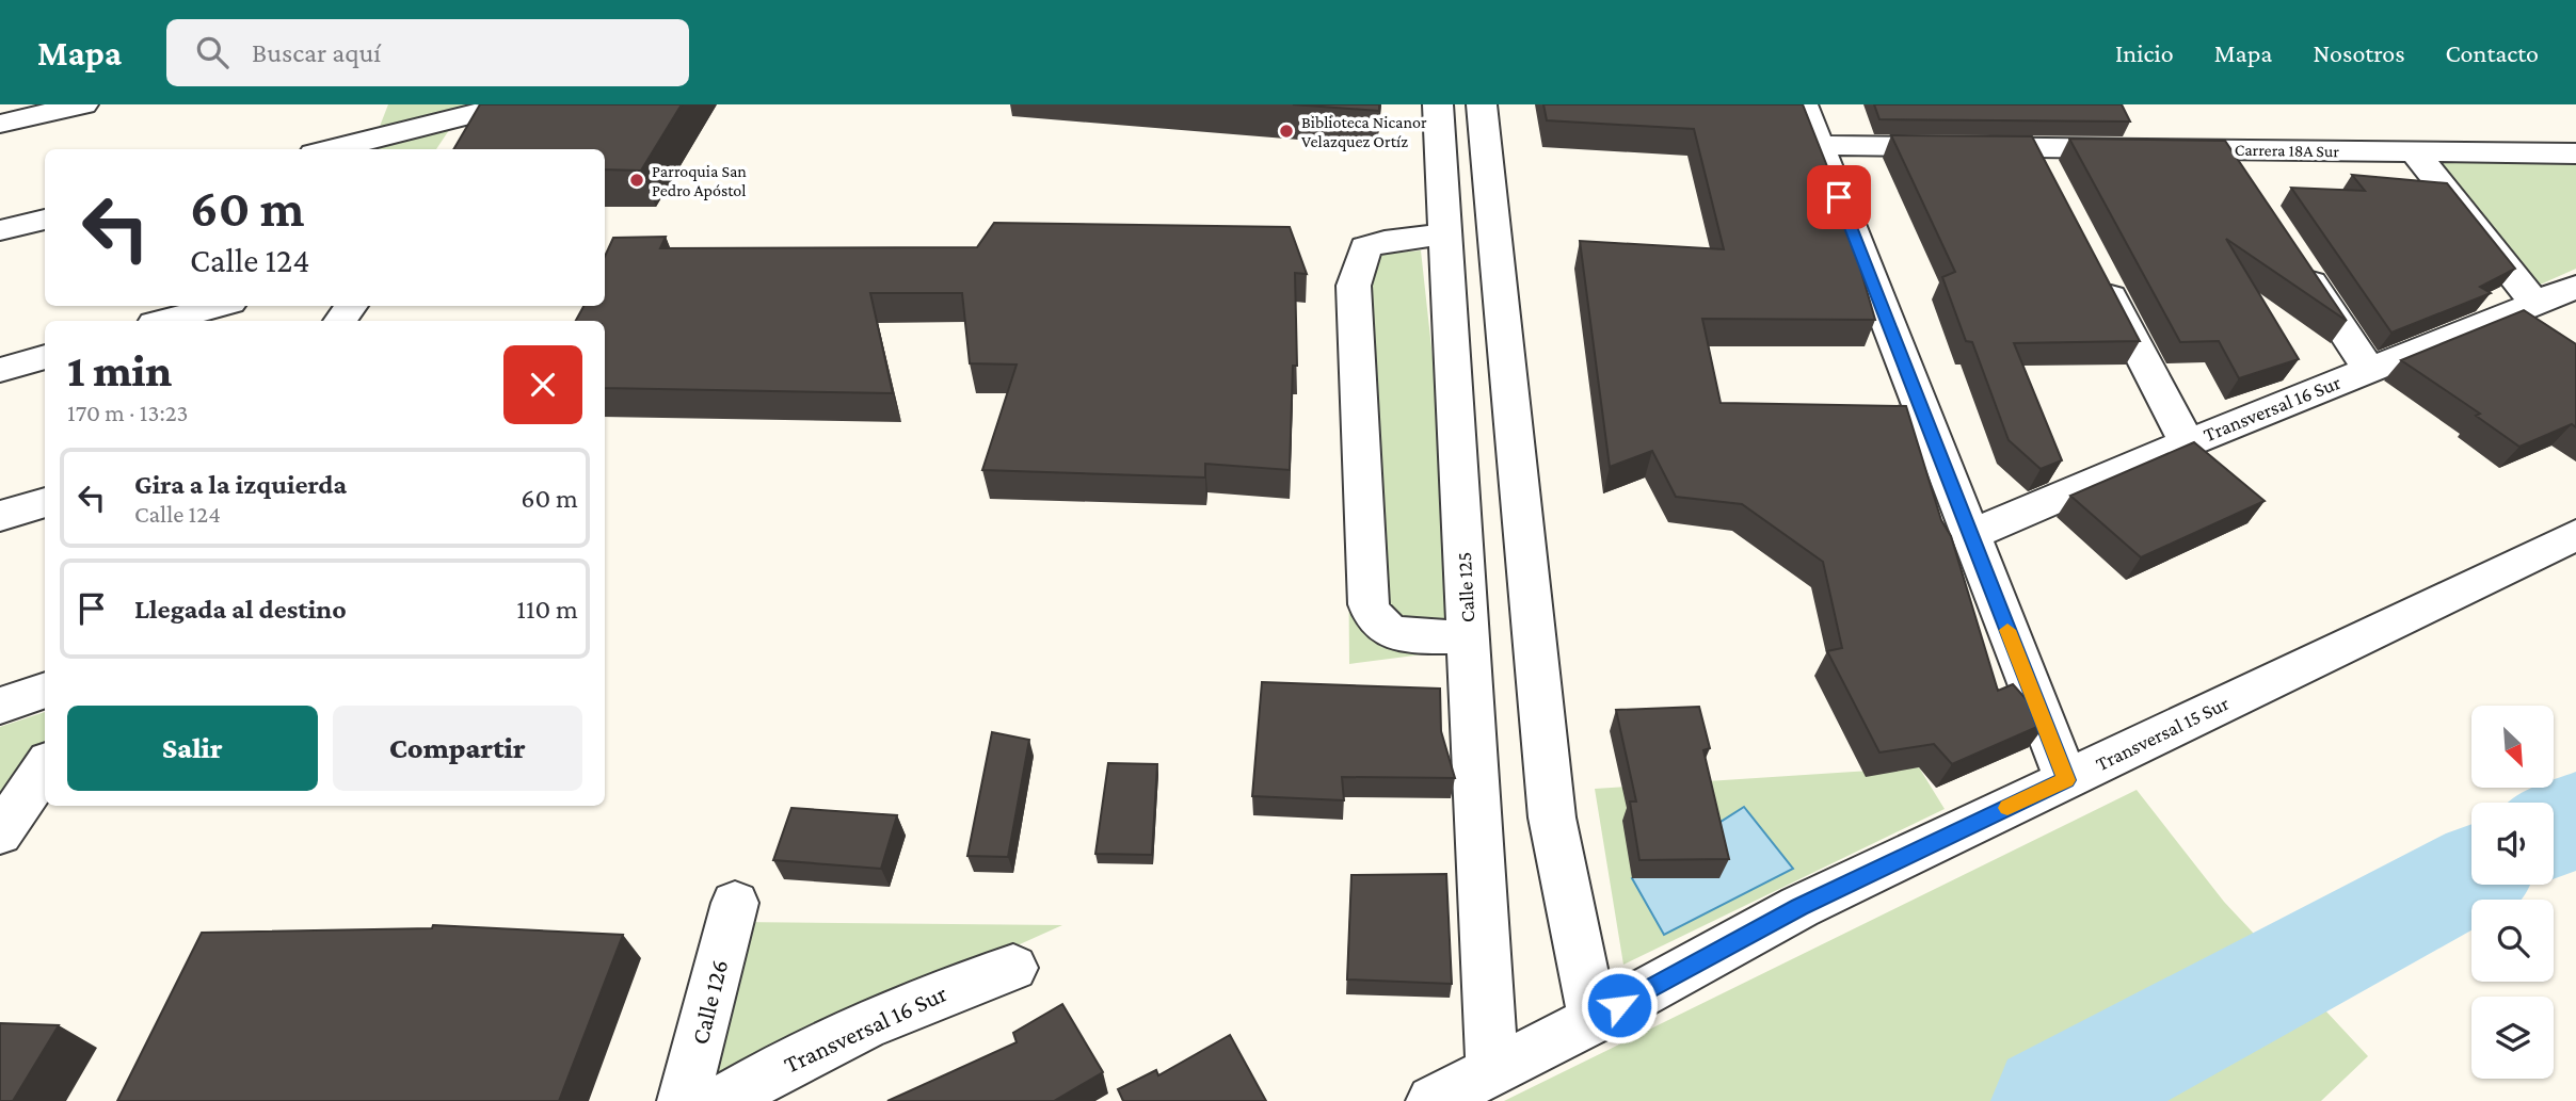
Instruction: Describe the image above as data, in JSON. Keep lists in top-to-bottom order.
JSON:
{
  "streets": {
    "street": [
      "Carrera 18A Sur",
      "Transversal 16 Sur",
      "Calle 125",
      "Transversal 15 Sur",
      "Calle 126"
    ]
  },
  "crossings": [
    ["Calle 125", "Transversal 15 Sur"]
  ],
  "places": ["Biblioteca Nicanor Velazquez Ortíz", "Parroquia San Pedro Apóstol"],
  "north": "bottom right",
  "page": {
    "header": "Mapa",
    "search": "Buscar aquí",
    "nav": [
      "Inicio",
      "Mapa",
      "Nosotros",
      "Contacto"
    ],
    "turn": ["60 m", "Calle 124"],
    "heading": ["1 min", "170 m · 13:23"],
    "list": [
      {
        "name": "Gira a la izquierda",
        "note": "Calle 124",
        "value": "60 m"
      },
      {
        "name": "Llegada al destino",
        "value": "110 m"
      }
    ],
    "buttons": ["Salir", "Compartir"]
  }
}
